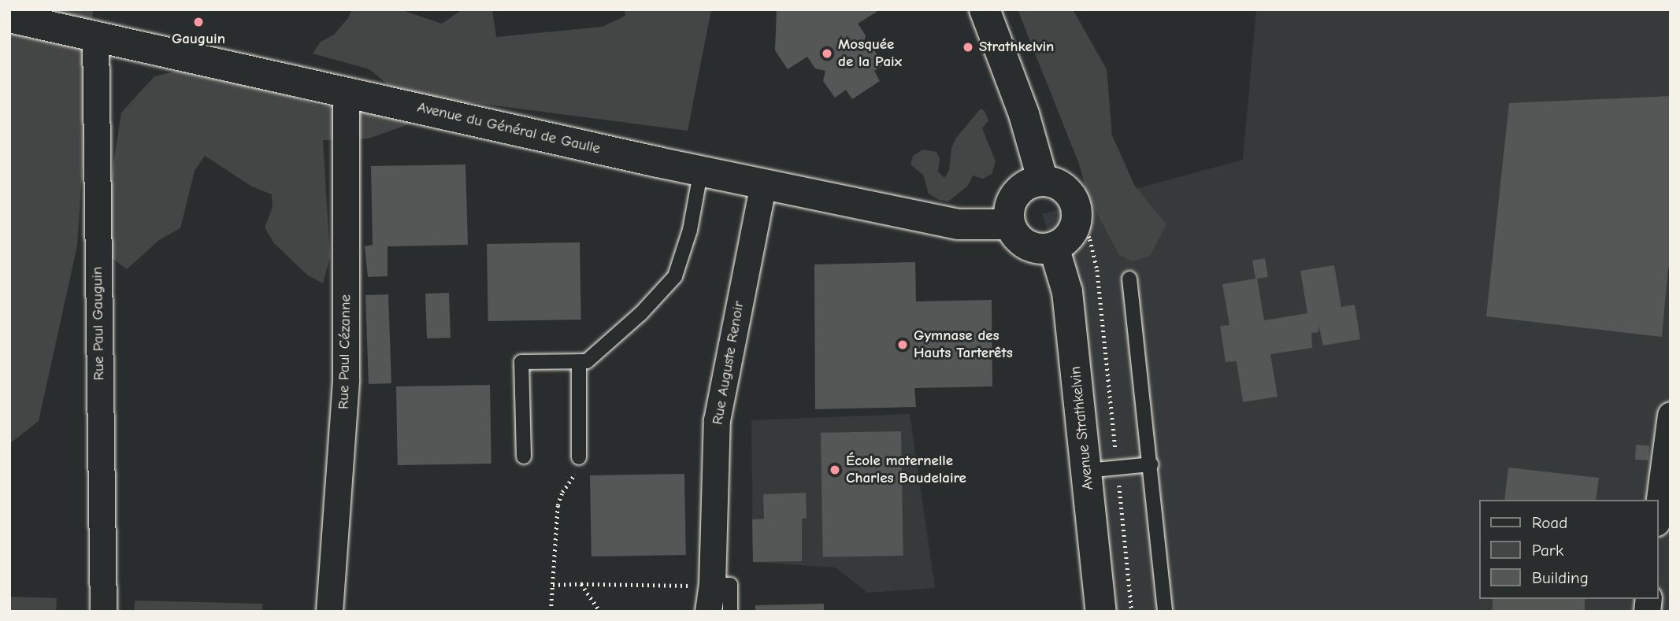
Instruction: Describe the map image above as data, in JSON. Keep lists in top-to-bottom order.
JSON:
{
  "streets": {
    "street": [
      "Avenue du Général de Gaulle",
      "Rue Paul Gauguin",
      "Rue Paul Cézanne",
      "Rue Auguste Renoir",
      "Avenue Strathkelvin"
    ]
  },
  "crossings": [
    ["Avenue du Général de Gaulle", "Rue Paul Gauguin"],
    ["Avenue du Général de Gaulle", "Rue Paul Cézanne"],
    ["Avenue du Général de Gaulle", "Rue Auguste Renoir"],
    ["Avenue du Général de Gaulle", "Avenue Strathkelvin"]
  ],
  "places": [
    "Gauguin",
    "Strathkelvin",
    "Mosquée de la Paix",
    "Gymnase des Hauts Tarterêts",
    "École maternelle Charles Baudelaire"
  ],
  "legend": ["Road", "Park", "Building"]
}
